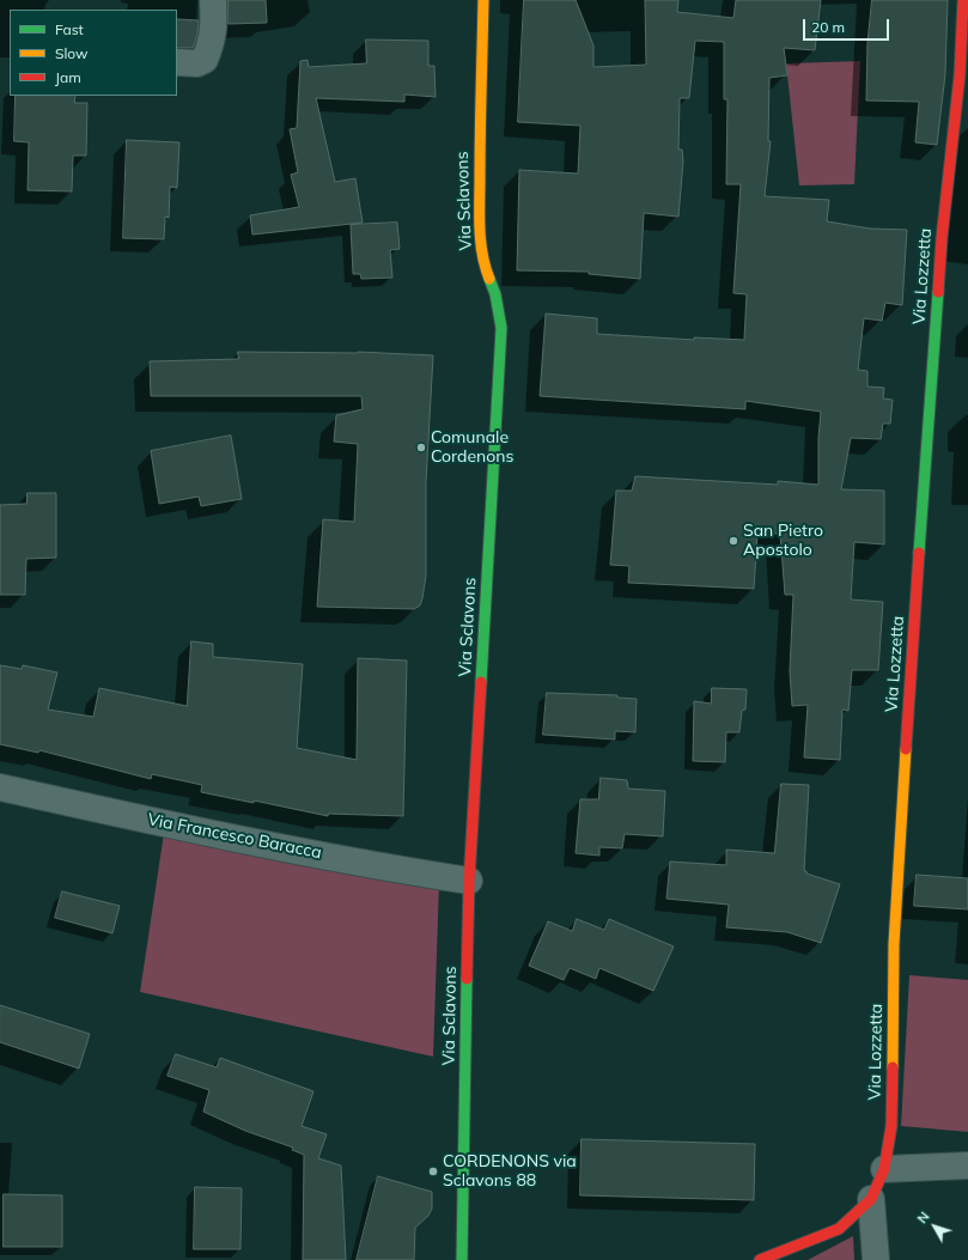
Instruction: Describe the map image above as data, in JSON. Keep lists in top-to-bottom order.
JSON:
{
  "streets": {
    "street": ["Via Sclavons", "Via Lozzetta", "Via Francesco Baracca"]
  },
  "crossings": [
    ["Via Sclavons", "Via Francesco Baracca"]
  ],
  "places": ["Comunale Cordenons", "San Pietro Apostolo", "CORDENONS via Sclavons 88"],
  "legend": ["Fast", "Slow", "Jam"],
  "scale_bar": "20 m",
  "north": "top left"
}
